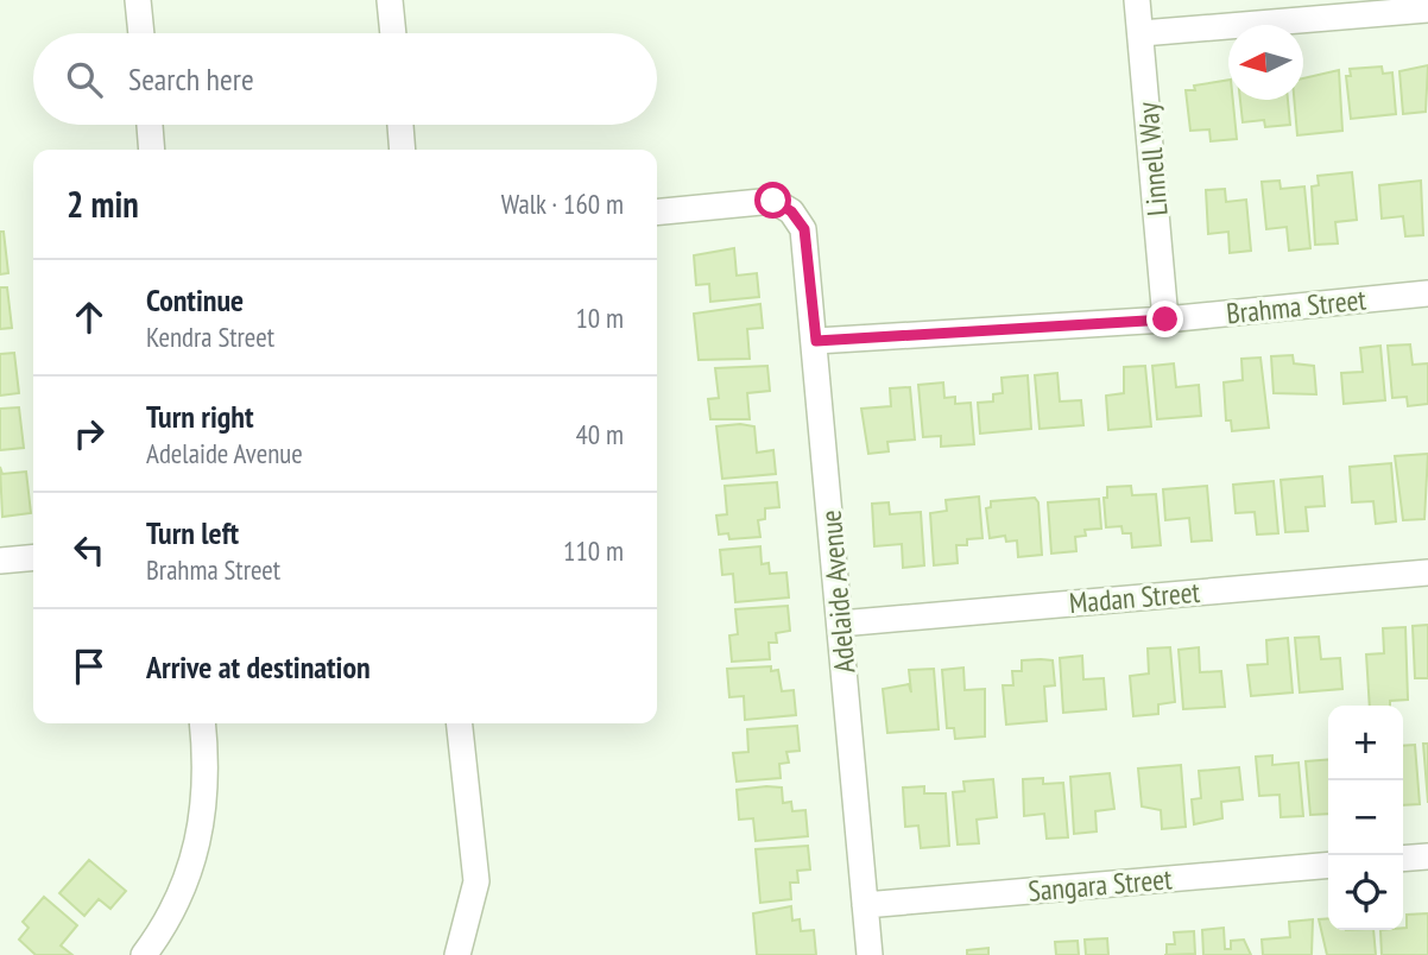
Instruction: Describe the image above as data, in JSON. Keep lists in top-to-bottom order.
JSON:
{
  "streets": {
    "street": [
      "Linnell Way",
      "Brahma Street",
      "Adelaide Avenue",
      "Madan Street",
      "Sangara Street"
    ]
  },
  "crossings": [
    ["Linnell Way", "Brahma Street"],
    ["Brahma Street", "Adelaide Avenue"],
    ["Adelaide Avenue", "Madan Street"],
    ["Adelaide Avenue", "Sangara Street"]
  ],
  "north": "left",
  "page": {
    "search": "Search here",
    "heading": ["2 min", "Walk · 160 m"],
    "list": [
      ["Continue", "Kendra Street", "10 m"],
      ["Turn right", "Adelaide Avenue", "40 m"],
      ["Turn left", "Brahma Street", "110 m"],
      "Arrive at destination"
    ],
    "map_buttons": ["+", "−"]
  }
}
